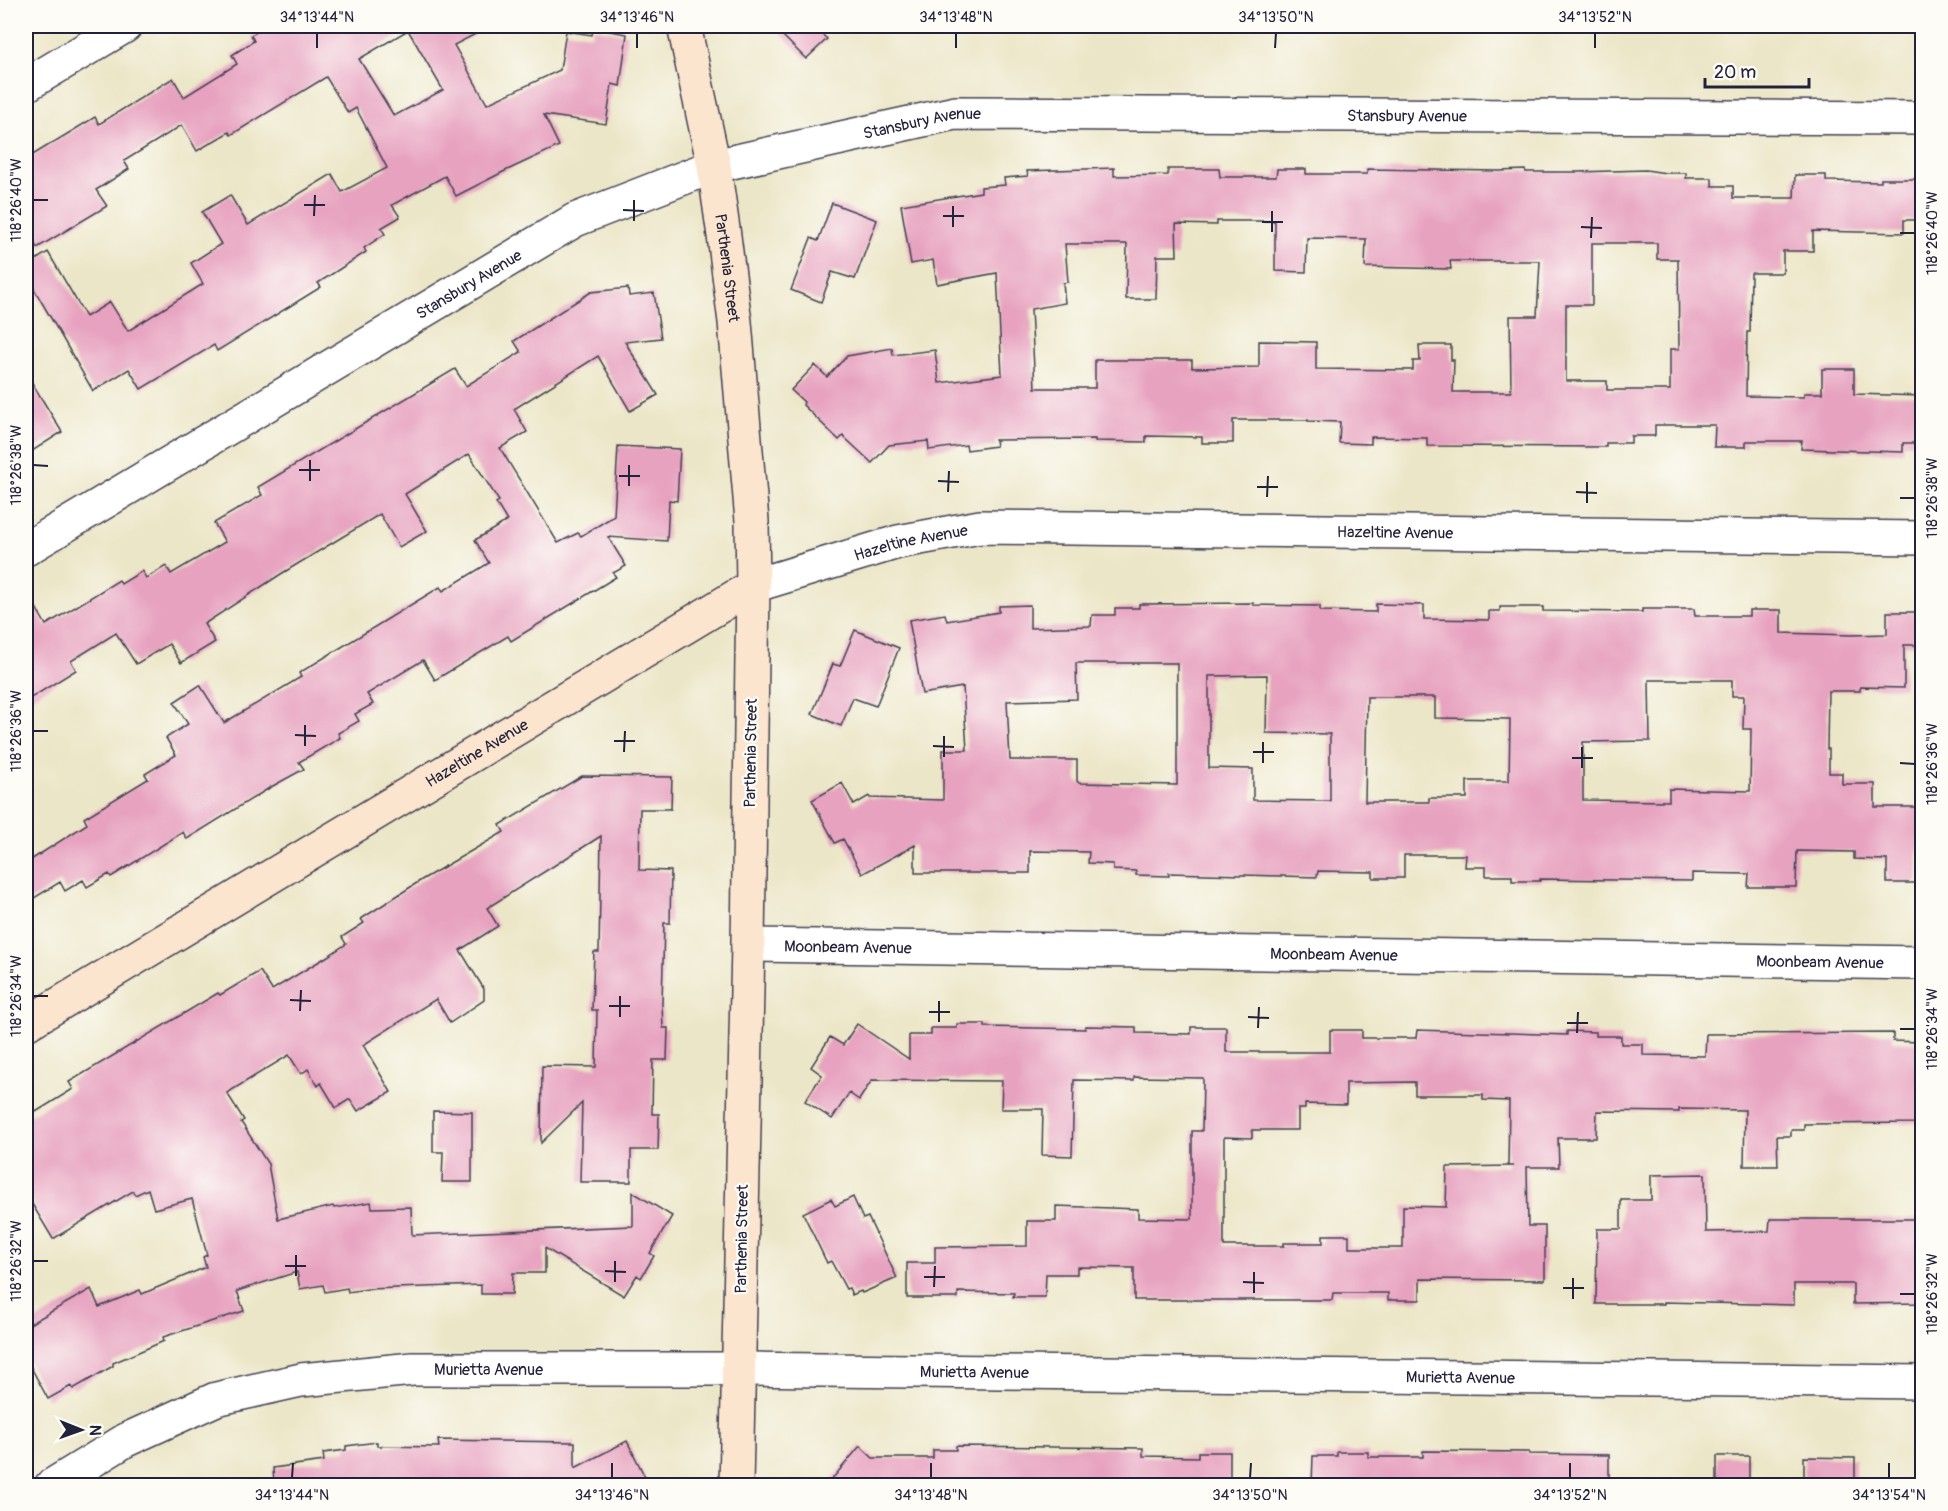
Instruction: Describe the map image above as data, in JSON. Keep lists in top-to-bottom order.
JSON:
{
  "streets": {
    "street": [
      "Stansbury Avenue",
      "Parthenia Street",
      "Hazeltine Avenue",
      "Moonbeam Avenue",
      "Murietta Avenue"
    ]
  },
  "crossings": [
    ["Stansbury Avenue", "Parthenia Street"],
    ["Parthenia Street", "Hazeltine Avenue"],
    ["Parthenia Street", "Moonbeam Avenue"],
    ["Parthenia Street", "Murietta Avenue"]
  ],
  "scale_bar": "20 m",
  "north": "right",
  "coordinates": [
    "34°13'44\"N",
    "34°13'46\"N",
    "34°13'48\"N",
    "34°13'50\"N",
    "34°13'52\"N",
    "118°26'40\"W",
    "118°26'38\"W",
    "118°26'36\"W",
    "118°26'34\"W",
    "118°26'32\"W",
    "34°13'54\"N"
  ]
}
